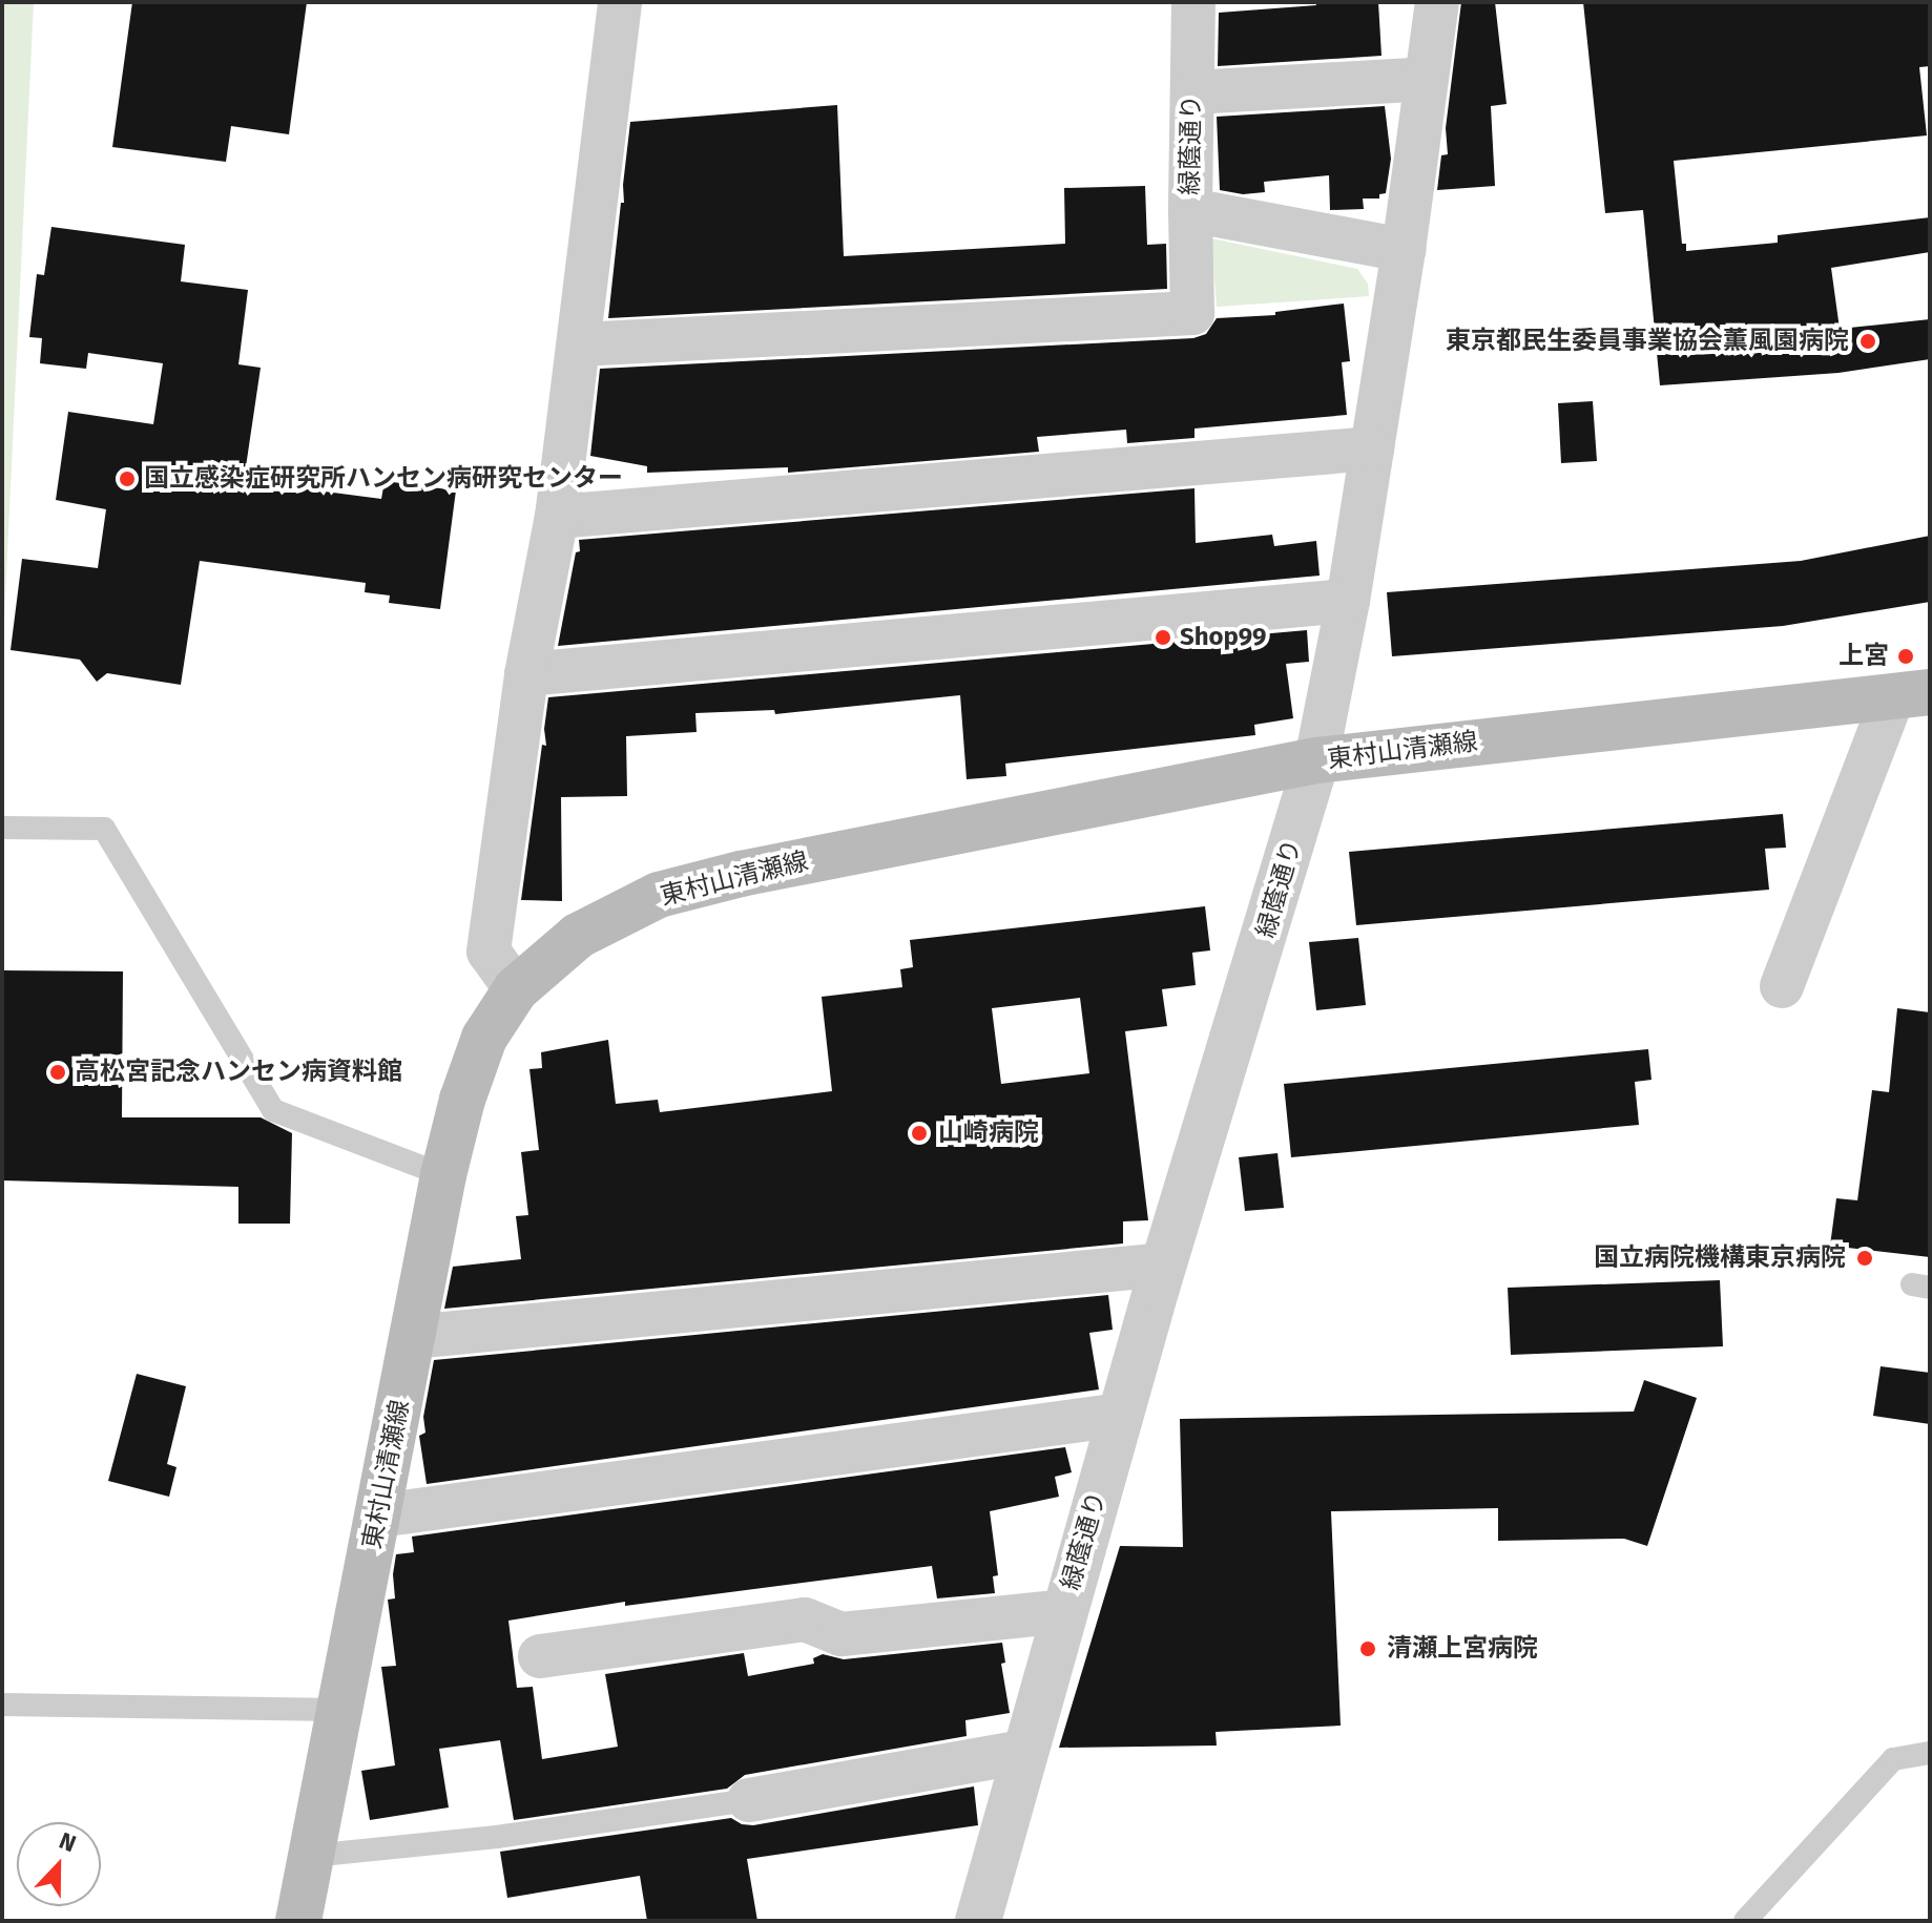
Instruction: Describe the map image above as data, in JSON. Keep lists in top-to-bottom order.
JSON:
{
  "streets": {
    "main road": ["東村山清瀬線"],
    "street": ["緑蔭通り"]
  },
  "crossings": [
    ["緑蔭通り", "東村山清瀬線"]
  ],
  "places": [
    "東京都民生委員事業協会薫風園病院",
    "国立感染症研究所ハンセン病研究センター",
    "Shop99",
    "上宮",
    "高松宮記念ハンセン病資料館",
    "山崎病院",
    "国立病院機構東京病院",
    "清瀬上宮病院"
  ],
  "north": "top"
}
